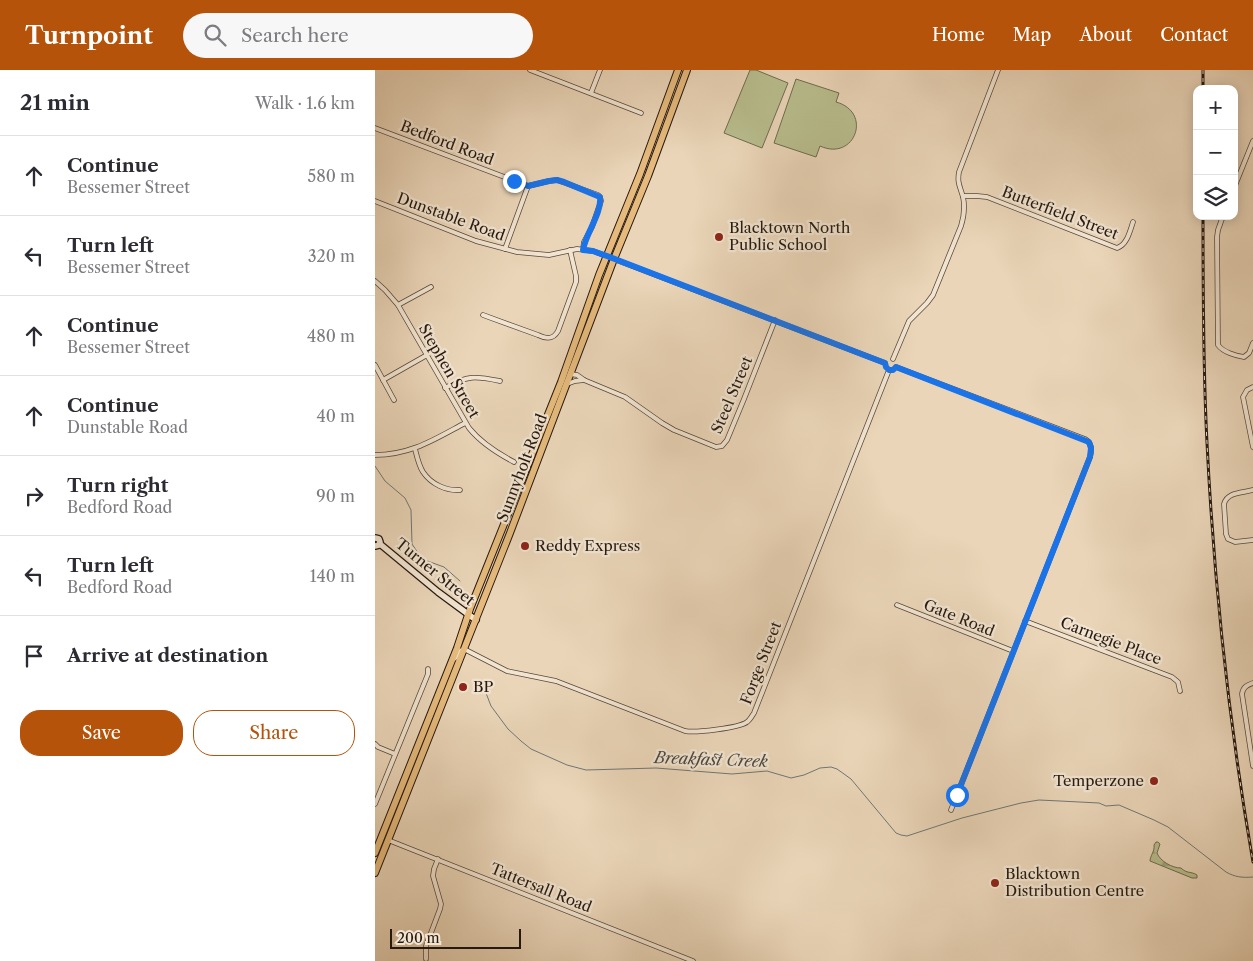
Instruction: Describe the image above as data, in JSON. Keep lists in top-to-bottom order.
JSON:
{
  "streets": {
    "main road": ["Sunnyholt Road"],
    "street": [
      "Bedford Road",
      "Butterfield Street",
      "Dunstable Road",
      "Stephen Street",
      "Steel Street",
      "Turner Street",
      "Gate Road",
      "Carnegie Place",
      "Forge Street",
      "Tattersall Road"
    ]
  },
  "crossings": [
    ["Dunstable Road", "Steel Street"],
    ["Dunstable Road", "Sunnyholt Road"],
    ["Dunstable Road", "Forge Street"],
    ["Steel Street", "Sunnyholt Road"],
    ["Sunnyholt Road", "Turner Street"],
    ["Sunnyholt Road", "Forge Street"],
    ["Sunnyholt Road", "Tattersall Road"]
  ],
  "water": ["Breakfast Creek"],
  "places": [
    "Blacktown North Public School",
    "Reddy Express",
    "BP",
    "Temperzone",
    "Blacktown Distribution Centre"
  ],
  "scale_bar": "200 m",
  "page": {
    "header": "Turnpoint",
    "search": "Search here",
    "nav": [
      "Home",
      "Map",
      "About",
      "Contact"
    ],
    "heading": ["21 min", "Walk · 1.6 km"],
    "map_buttons": ["+", "−"],
    "list": [
      ["Continue", "Bessemer Street", "580 m"],
      ["Turn left", "Bessemer Street", "320 m"],
      ["Continue", "Bessemer Street", "480 m"],
      ["Continue", "Dunstable Road", "40 m"],
      ["Turn right", "Bedford Road", "90 m"],
      ["Turn left", "Bedford Road", "140 m"],
      "Arrive at destination"
    ],
    "buttons": ["Save", "Share"],
    "scale": "200 m"
  }
}
